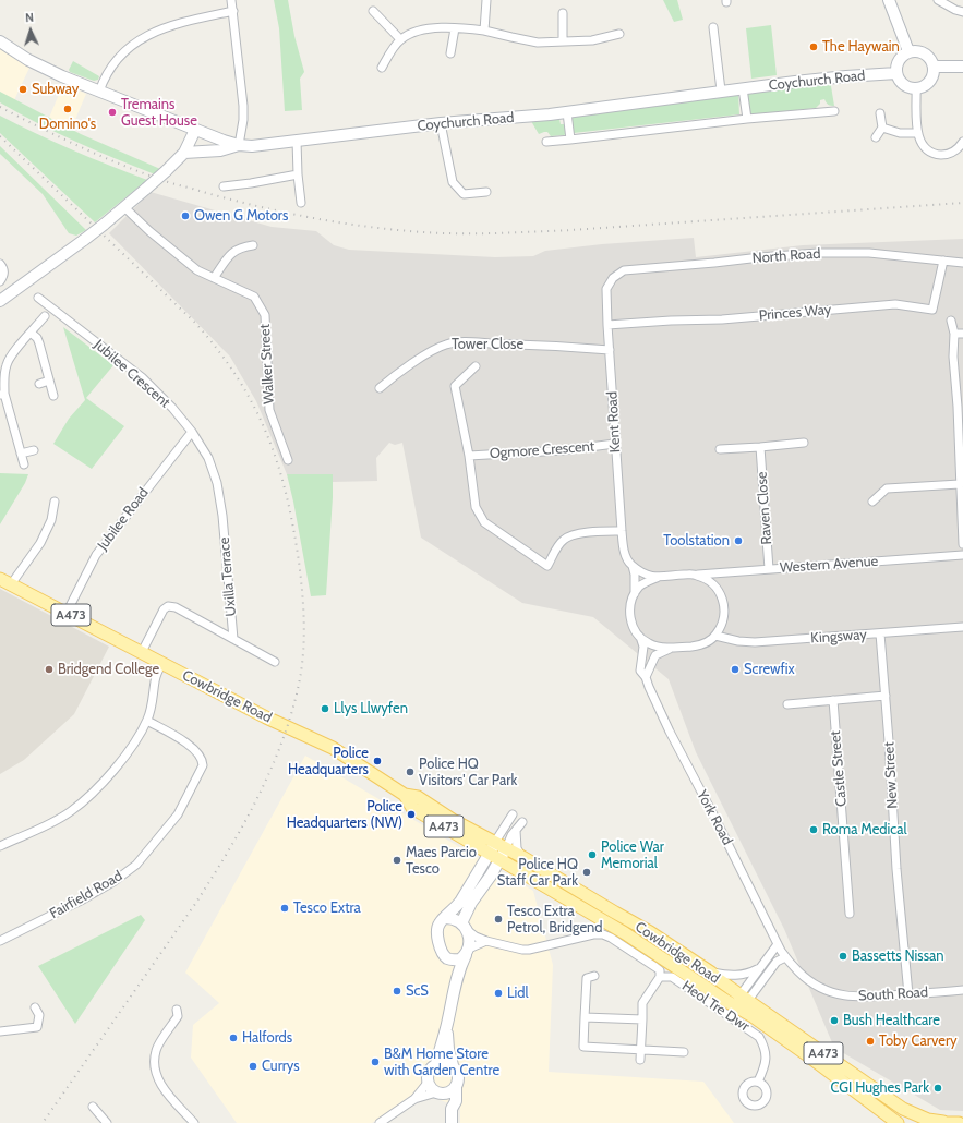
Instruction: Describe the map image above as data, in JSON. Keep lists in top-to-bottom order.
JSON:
{
  "streets": {
    "main road": ["Coychurch Road", "A473", "Cowbridge Road"],
    "street": [
      "North Road",
      "Princes Way",
      "Tower Close",
      "Walker Street",
      "Jubilee Crescent",
      "Kent Road",
      "Ogmore Crescent",
      "Raven Close",
      "Jubilee Road",
      "Western Avenue",
      "Uxilla Terrace",
      "Kingsway",
      "Castle Street",
      "New Street",
      "York Road",
      "Fairfield Road",
      "South Road",
      "Heol Tre Dwr"
    ]
  },
  "crossings": [
    ["North Road", "Princes Way"],
    ["North Road", "Kent Road"],
    ["Princes Way", "Kent Road"],
    ["Tower Close", "Kent Road"],
    ["Jubilee Crescent", "Jubilee Road"],
    ["Jubilee Crescent", "Uxilla Terrace"],
    ["Kent Road", "Ogmore Crescent"],
    ["Kent Road", "Western Avenue"],
    ["Kent Road", "Kingsway"],
    ["Kent Road", "York Road"],
    ["Raven Close", "Western Avenue"],
    ["Jubilee Road", "Cowbridge Road"],
    ["Western Avenue", "Kingsway"],
    ["Western Avenue", "York Road"],
    ["Uxilla Terrace", "Cowbridge Road"],
    ["Kingsway", "New Street"],
    ["Kingsway", "York Road"],
    ["New Street", "South Road"],
    ["York Road", "South Road"]
  ],
  "places": [
    "The Haywain",
    "Subway",
    "Domino's",
    "Tremains Guest House",
    "Owen G Motors",
    "Toolstation",
    "Bridgend College",
    "Screwfix",
    "Llys Llwyfen",
    "Police Headquarters",
    "Police HQ Visitors' Car Park",
    "Police Headquarters (NW)",
    "Roma Medical",
    "Police War Memorial",
    "Maes Parcio Tesco",
    "Police HQ Staff Car Park",
    "Tesco Extra",
    "Tesco Extra Petrol, Bridgend",
    "Bassetts Nissan",
    "ScS",
    "Lidl",
    "Bush Healthcare",
    "Halfords",
    "Toby Carvery",
    "B&M Home Store with Garden Centre",
    "Currys",
    "CGI Hughes Park"
  ],
  "north": "top"
}
